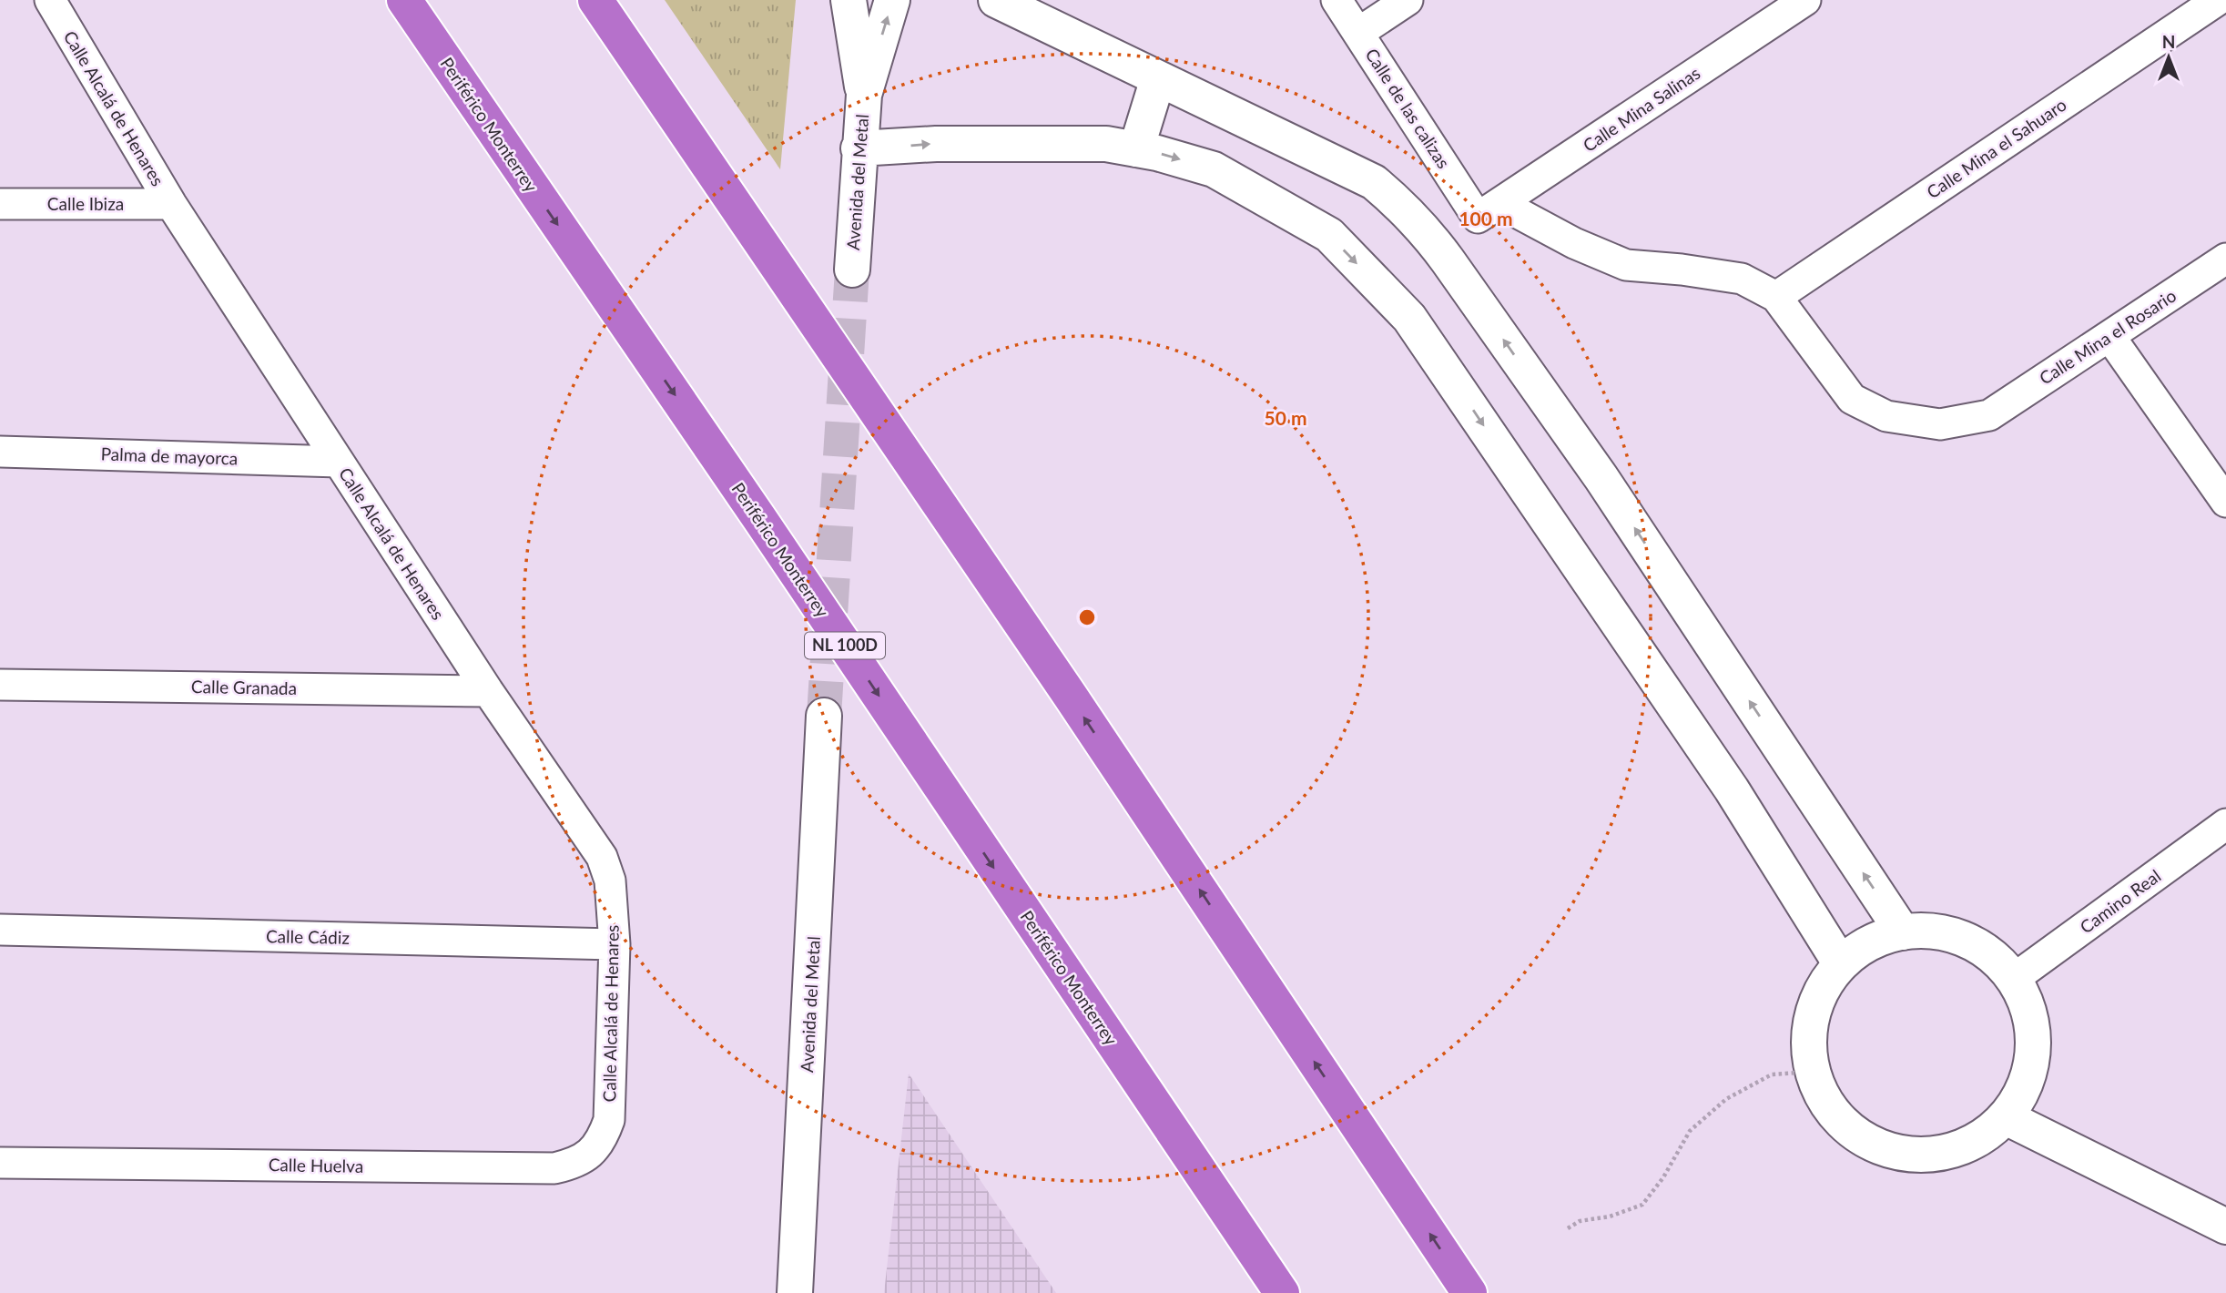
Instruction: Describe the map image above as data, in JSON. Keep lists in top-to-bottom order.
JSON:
{
  "streets": {
    "highway": ["Periférico Monterrey", "NL 100D"],
    "street": [
      "Calle Alcalá de Henares",
      "Calle de las calizas",
      "Calle Mina Salinas",
      "Calle Mina el Sahuaro",
      "Avenida del Metal",
      "Calle Ibiza",
      "Calle Mina el Rosario",
      "Palma de mayorca",
      "Calle Granada",
      "Camino Real",
      "Calle Cádiz",
      "Calle Huelva"
    ]
  },
  "crossings": [
    ["Calle Alcalá de Henares", "Calle Ibiza"],
    ["Calle Alcalá de Henares", "Palma de mayorca"],
    ["Calle Alcalá de Henares", "Calle Granada"],
    ["Calle Alcalá de Henares", "Calle Cádiz"],
    ["Calle Alcalá de Henares", "Calle Huelva"],
    ["Calle de las calizas", "Calle Mina Salinas"],
    ["Calle Mina el Sahuaro", "Calle Mina el Rosario"]
  ],
  "north": "top",
  "rings": ["100 m", "50 m"]
}
